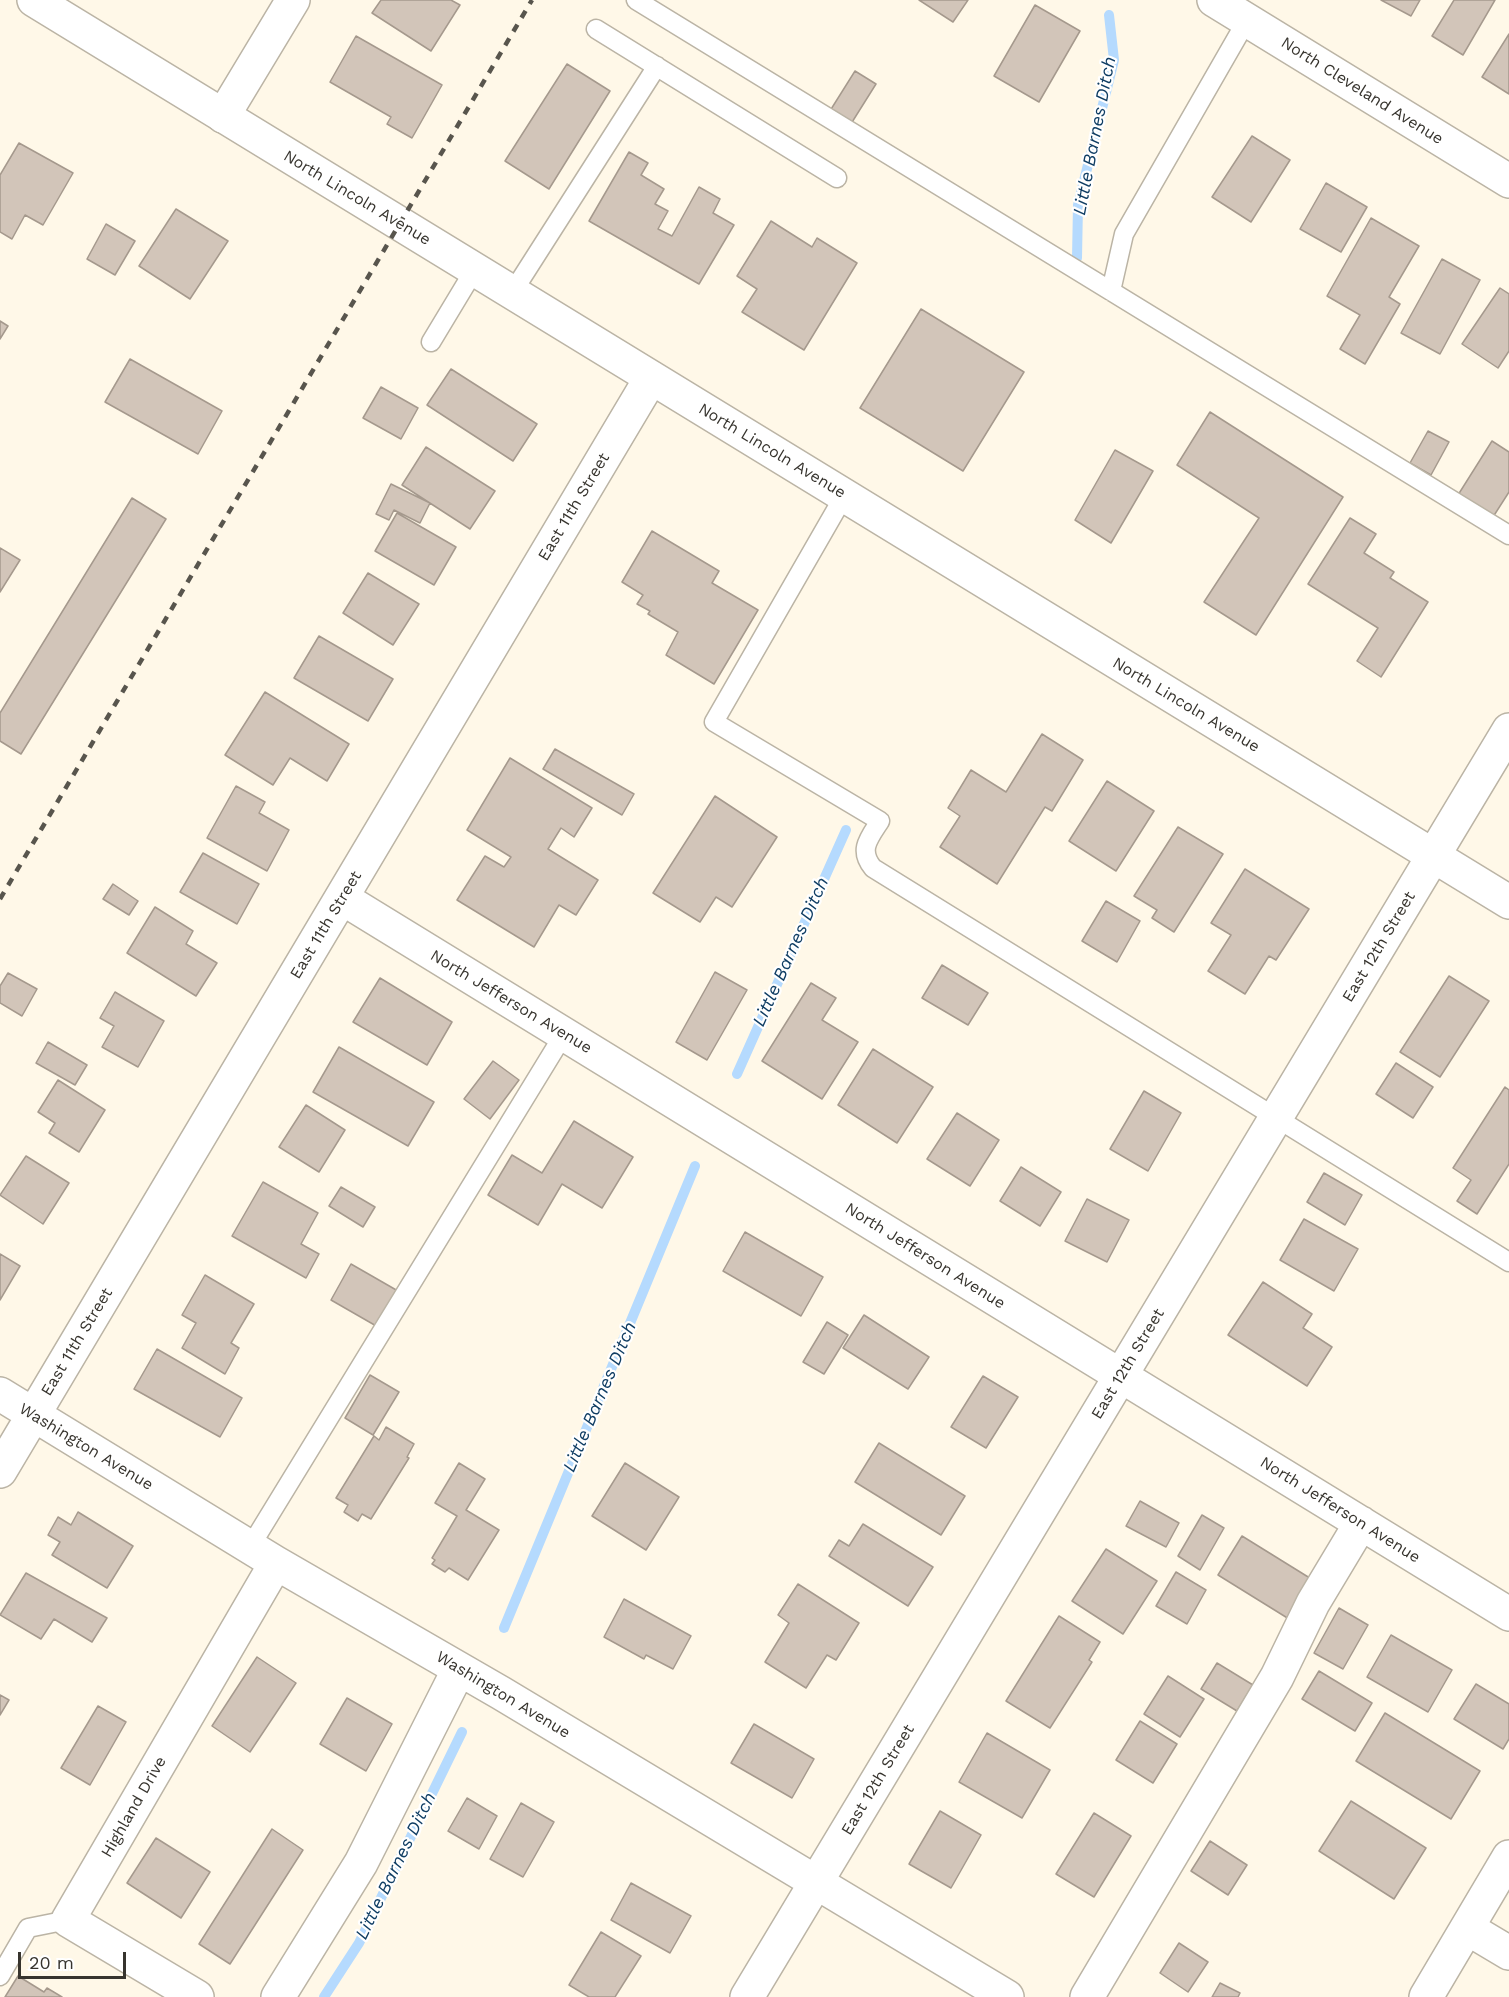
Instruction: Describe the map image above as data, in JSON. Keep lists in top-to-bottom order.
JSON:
{
  "streets": {
    "main road": [
      "North Cleveland Avenue",
      "North Lincoln Avenue",
      "East 11th Street",
      "East 12th Street",
      "North Jefferson Avenue",
      "Washington Avenue",
      "Highland Drive"
    ]
  },
  "crossings": [
    ["North Lincoln Avenue", "East 11th Street"],
    ["North Lincoln Avenue", "East 12th Street"],
    ["East 11th Street", "North Jefferson Avenue"],
    ["East 11th Street", "Washington Avenue"],
    ["East 12th Street", "North Jefferson Avenue"],
    ["East 12th Street", "Washington Avenue"],
    ["Washington Avenue", "Highland Drive"]
  ],
  "water": ["Little Barnes Ditch"],
  "scale_bar": "20 m"
}
